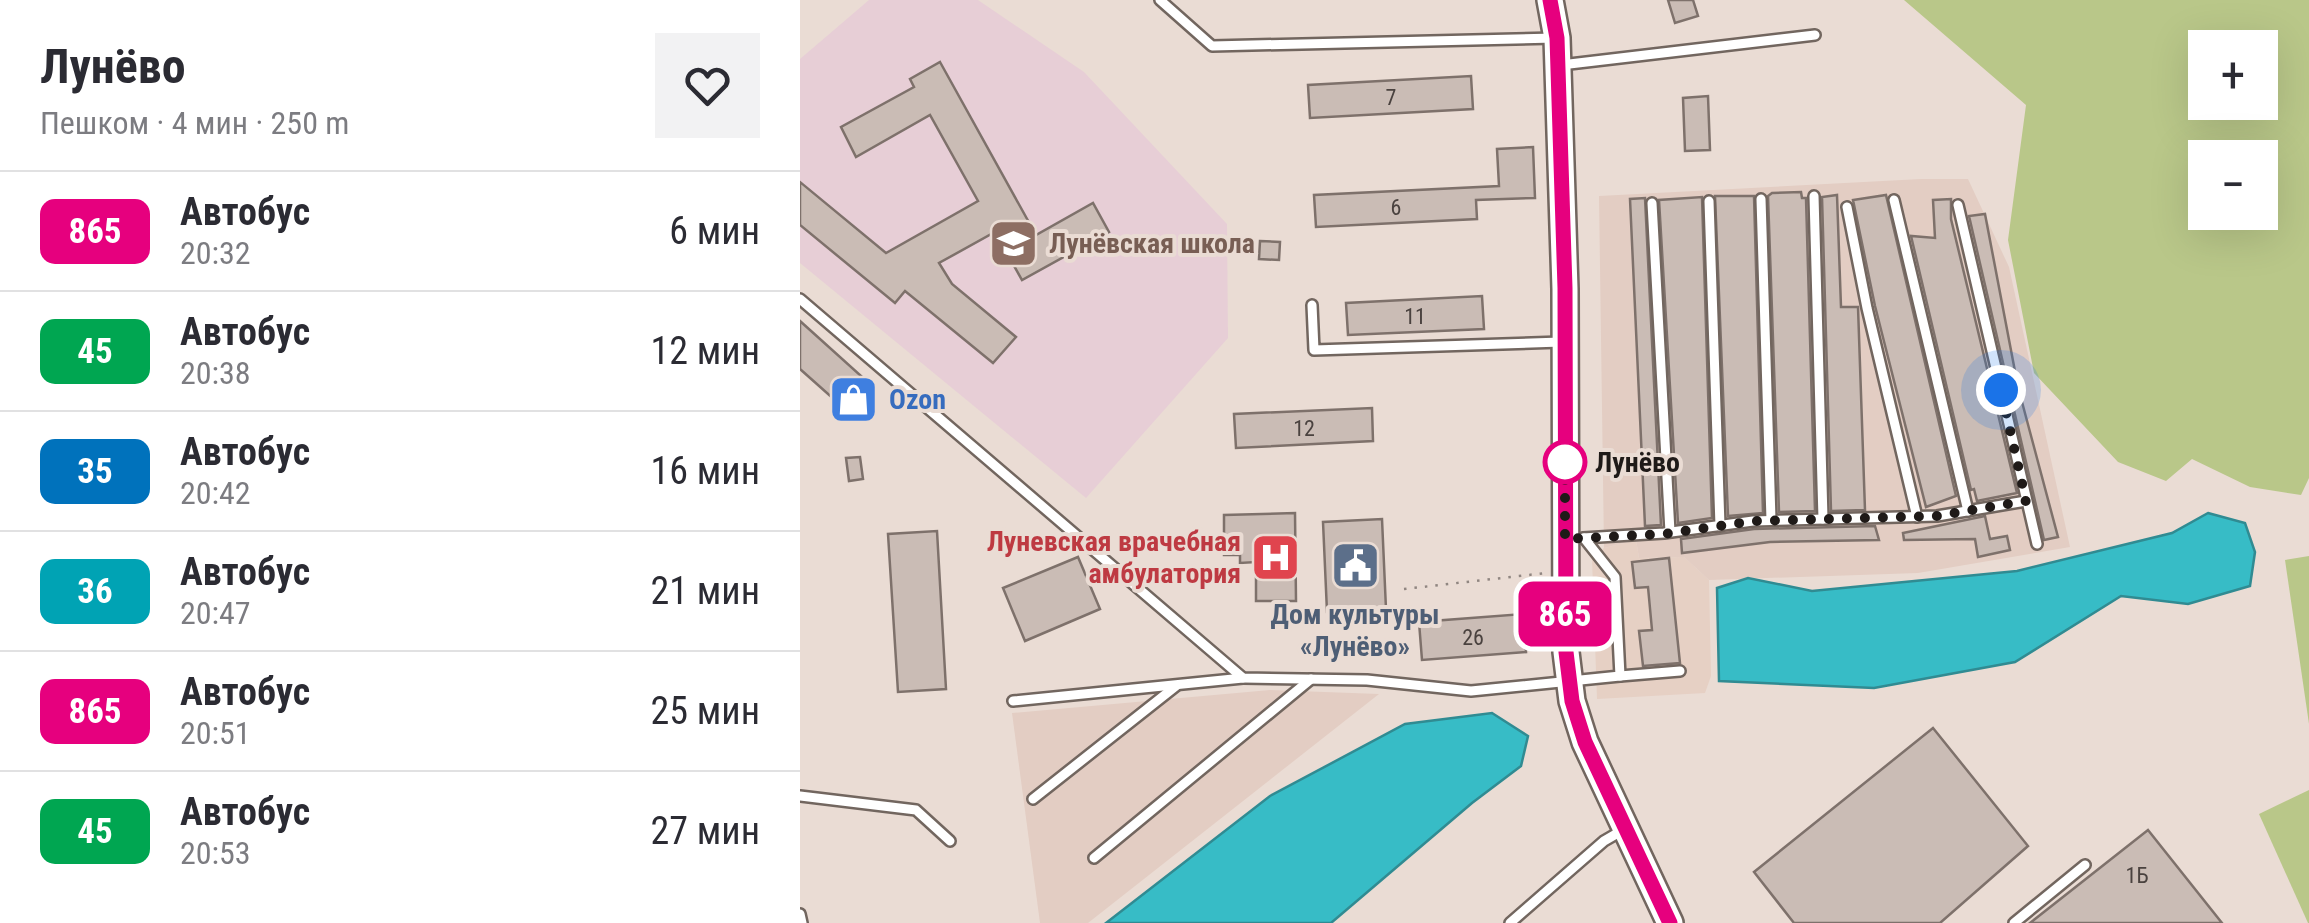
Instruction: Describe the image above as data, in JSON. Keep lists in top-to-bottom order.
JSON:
{
  "places": {
    "school or university": ["Лунёвская школа"],
    "shop": ["Ozon"],
    "other": ["Лунёво"],
    "hospital": ["Луневская врачебная амбулатория"],
    "public building": ["Дом культуры «Лунёво»"]
  },
  "lines": ["bus line 865"],
  "house_numbers": [
    "7",
    "6",
    "11",
    "12",
    "26",
    "1Б"
  ],
  "page": {
    "heading": ["Лунёво", "Пешком · 4 мин · 250 m"],
    "on_map": "865",
    "map_buttons": ["+", "−"],
    "list": [
      {
        "mark": "865",
        "name": "Автобус",
        "note": "20:32",
        "value": "6 мин"
      },
      {
        "mark": "45",
        "name": "Автобус",
        "note": "20:38",
        "value": "12 мин"
      },
      {
        "mark": "35",
        "name": "Автобус",
        "note": "20:42",
        "value": "16 мин"
      },
      {
        "mark": "36",
        "name": "Автобус",
        "note": "20:47",
        "value": "21 мин"
      },
      {
        "mark": "865",
        "name": "Автобус",
        "note": "20:51",
        "value": "25 мин"
      },
      {
        "mark": "45",
        "name": "Автобус",
        "note": "20:53",
        "value": "27 мин"
      }
    ]
  }
}
